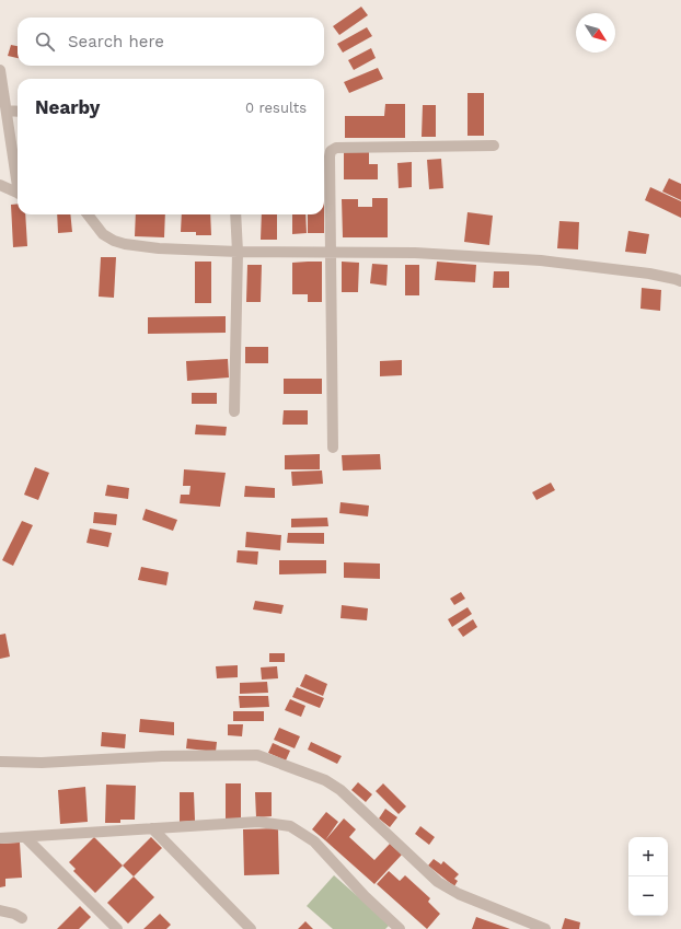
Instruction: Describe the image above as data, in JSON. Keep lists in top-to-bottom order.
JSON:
{
  "north": "bottom right",
  "page": {
    "search": "Search here",
    "heading": ["Nearby", "0 results"],
    "map_buttons": ["+", "−"]
  }
}
